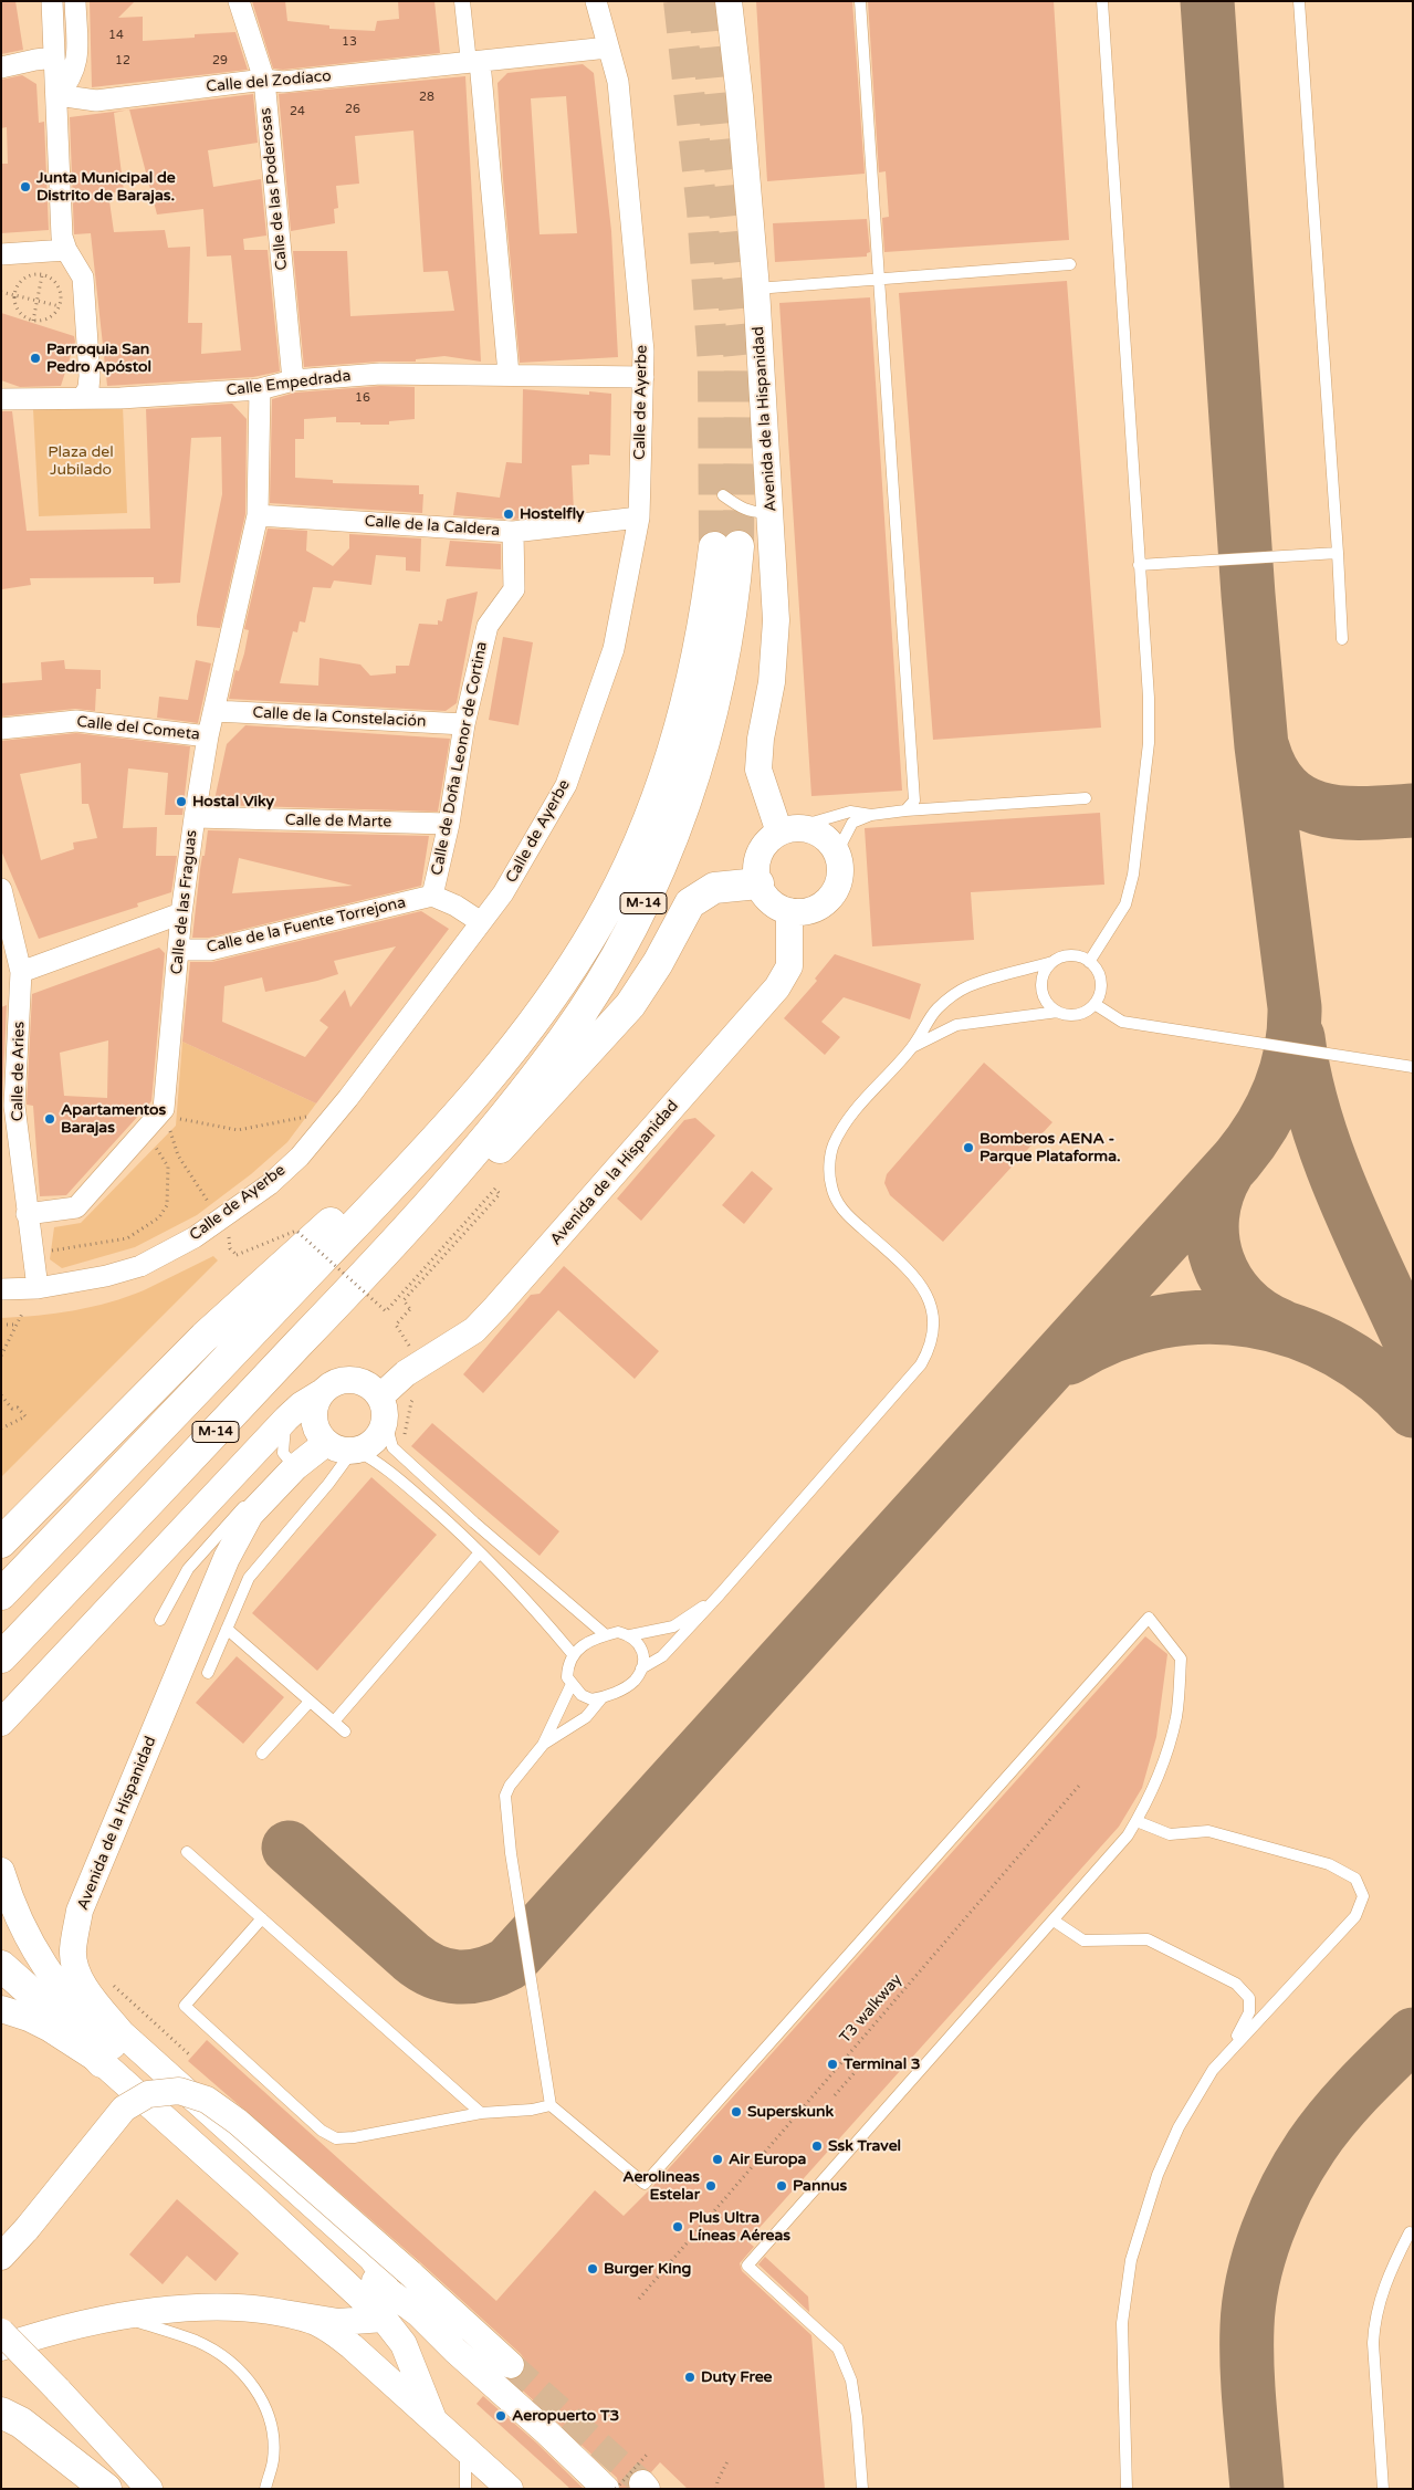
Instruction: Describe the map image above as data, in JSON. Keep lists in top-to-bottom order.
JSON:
{
  "streets": {
    "highway": ["M-14"],
    "street": [
      "Calle del Zodíaco",
      "Calle de las Poderosas",
      "Calle Empedrada",
      "Calle de Ayerbe",
      "Avenida de la Hispanidad",
      "Calle de la Caldera",
      "Calle de la Constelación",
      "Calle del Cometa",
      "Calle de Doña Leonor de Cortina",
      "Calle de Marte",
      "Calle de las Fraguas",
      "Calle de la Fuente Torrejona",
      "Calle de Aries"
    ],
    "path": ["T3 walkway"]
  },
  "crossings": [
    ["Calle del Zodíaco", "Calle de las Poderosas"],
    ["Calle del Zodíaco", "Calle de Ayerbe"],
    ["Calle de las Poderosas", "Calle Empedrada"],
    ["Calle Empedrada", "Calle de Ayerbe"],
    ["Calle Empedrada", "Calle de las Fraguas"],
    ["Calle de Ayerbe", "Calle de la Caldera"],
    ["Calle de Ayerbe", "Calle de Aries"],
    ["Calle de la Caldera", "Calle de Doña Leonor de Cortina"],
    ["Calle de la Caldera", "Calle de las Fraguas"],
    ["Calle de la Constelación", "Calle de Doña Leonor de Cortina"],
    ["Calle de la Constelación", "Calle de las Fraguas"],
    ["Calle del Cometa", "Calle de las Fraguas"],
    ["Calle de Doña Leonor de Cortina", "Calle de Marte"],
    ["Calle de Doña Leonor de Cortina", "Calle de la Fuente Torrejona"],
    ["Calle de Marte", "Calle de las Fraguas"],
    ["Calle de las Fraguas", "Calle de la Fuente Torrejona"]
  ],
  "parks": ["Plaza del Jubilado"],
  "places": [
    "Junta Municipal de Distrito de Barajas.",
    "Parroquia San Pedro Apóstol",
    "Hostelfly",
    "Hostal Viky",
    "Apartamentos Barajas",
    "Bomberos AENA - Parque Plataforma.",
    "Terminal 3",
    "Superskunk",
    "Ssk Travel",
    "Air Europa",
    "Aerolineas Estelar",
    "Pannus",
    "Plus Ultra Líneas Aéreas",
    "Burger King",
    "Duty Free",
    "Aeropuerto T3"
  ],
  "house_numbers": [
    "14",
    "13",
    "12",
    "29",
    "28",
    "26",
    "24",
    "16"
  ]
}
